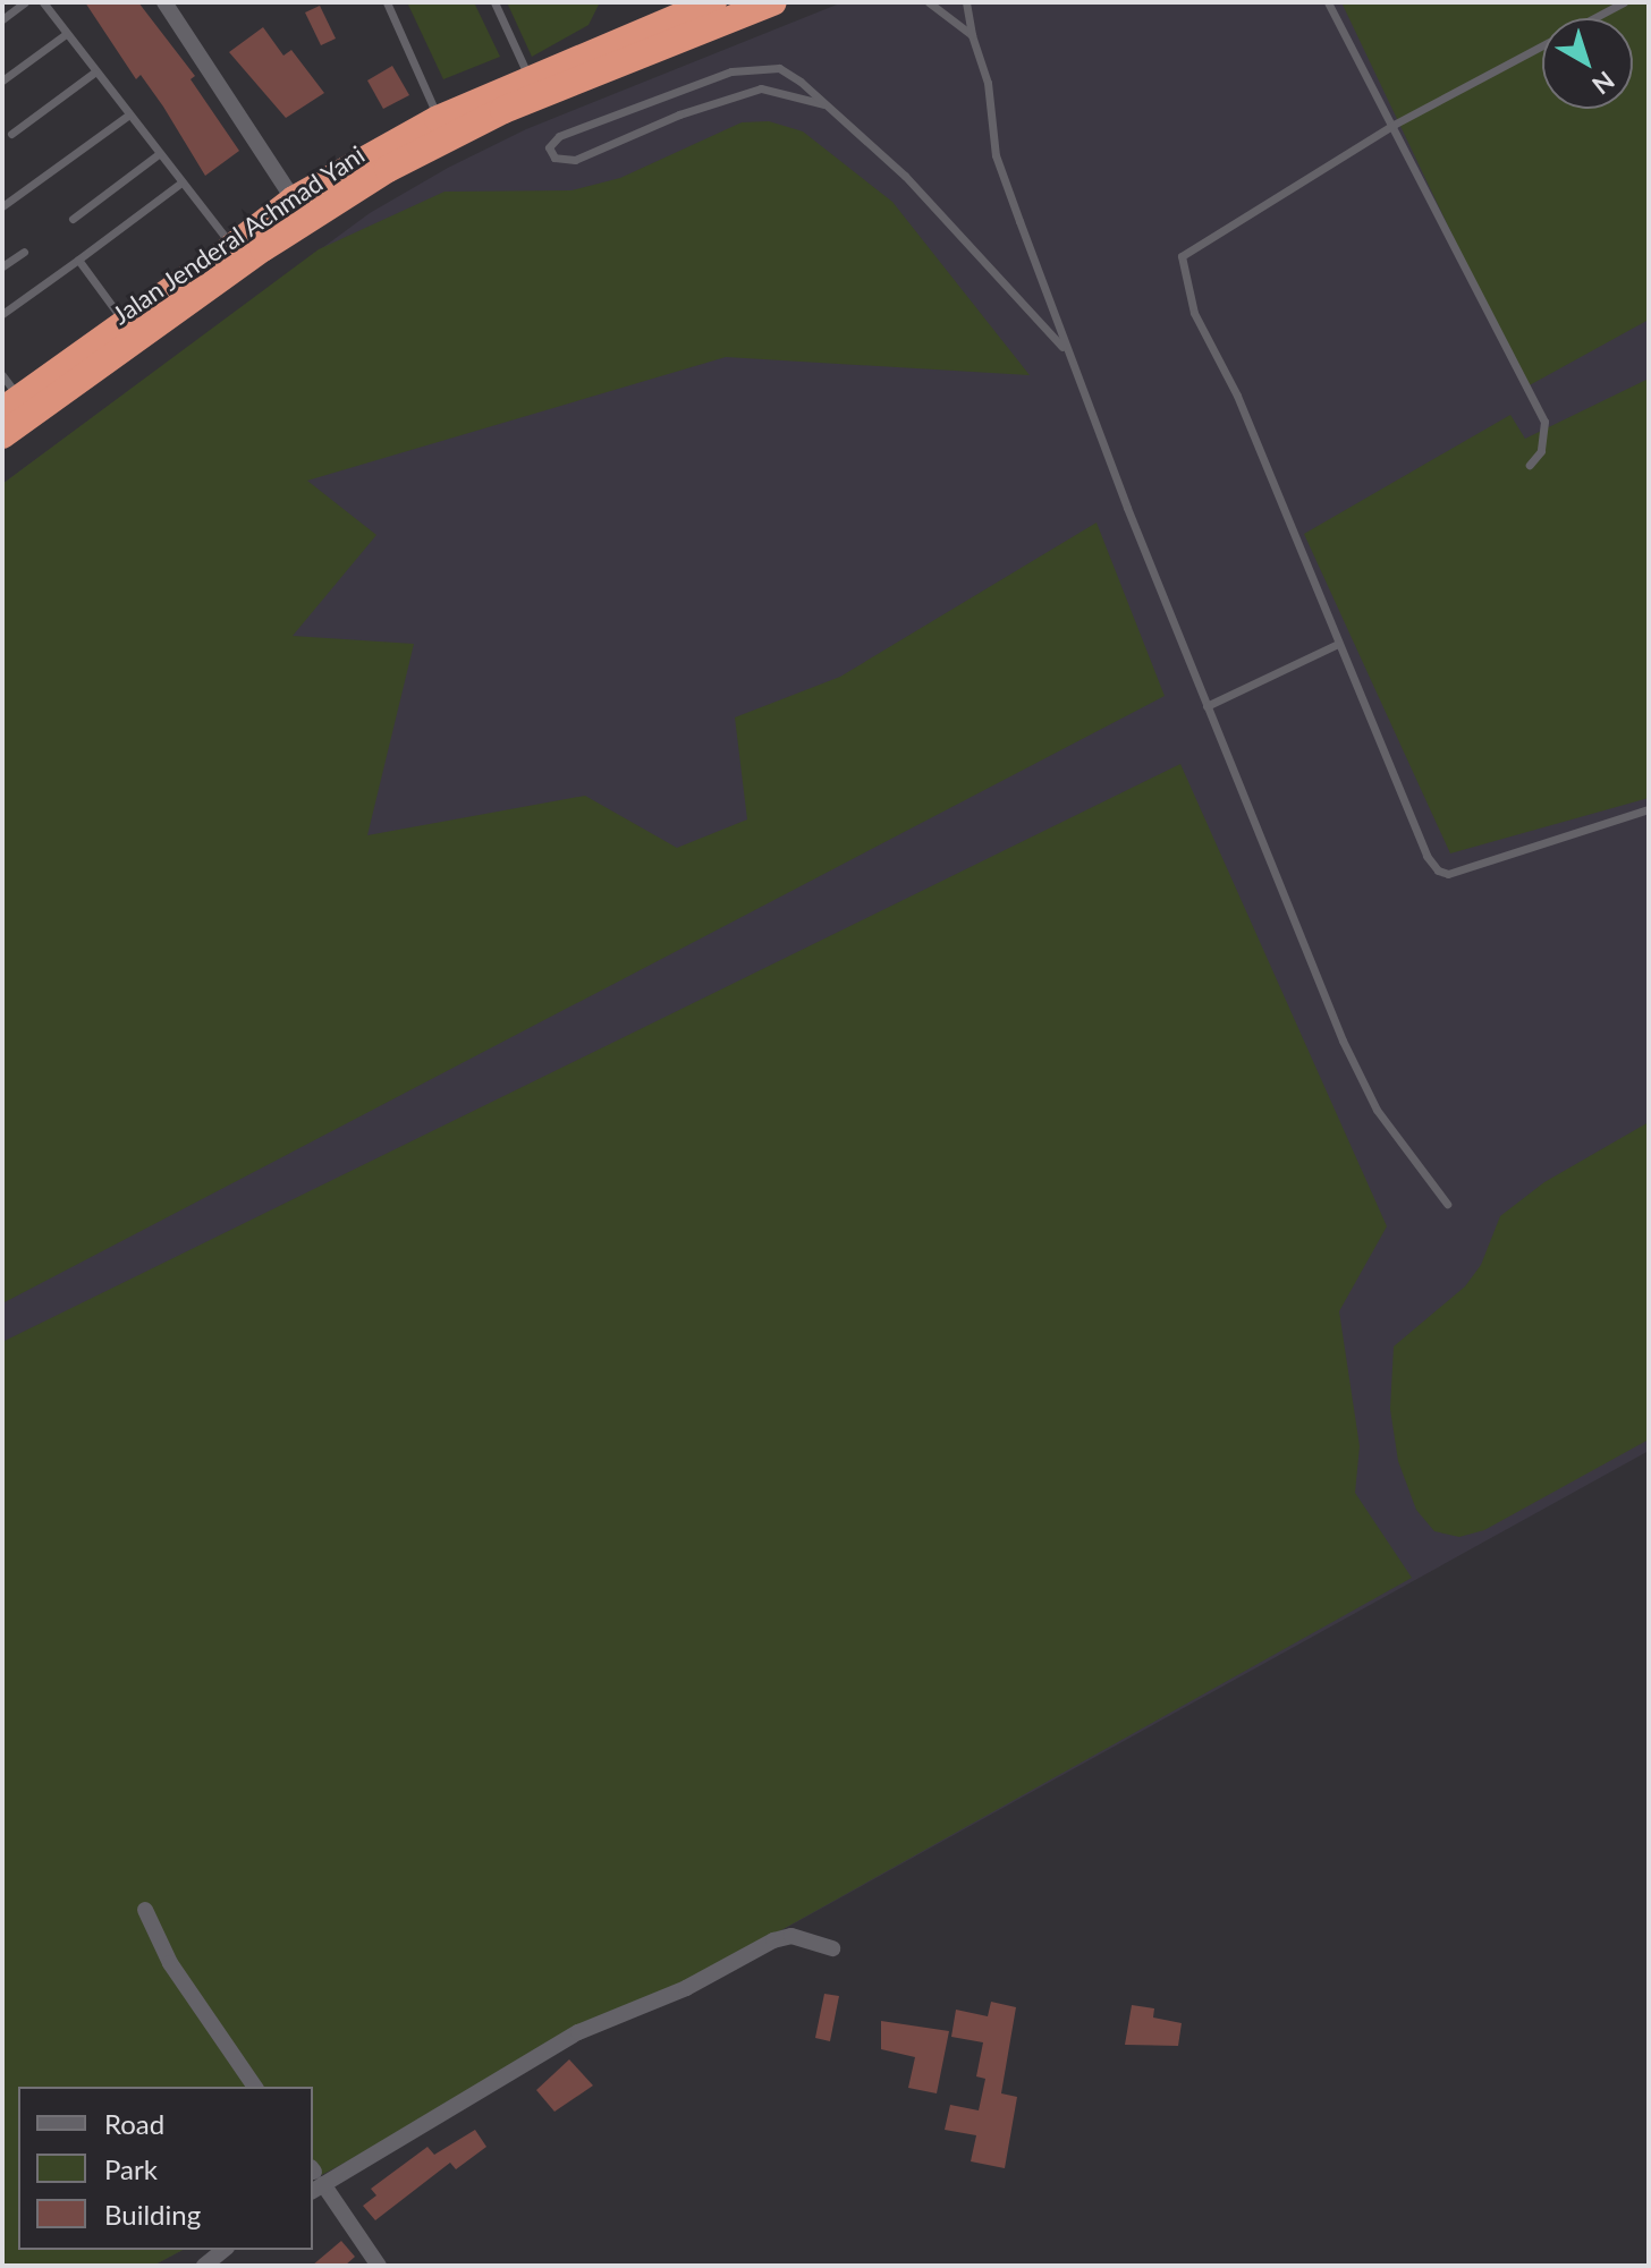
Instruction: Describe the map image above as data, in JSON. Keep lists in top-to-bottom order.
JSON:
{
  "streets": {
    "highway": ["Jalan Jenderal Achmad Yani"]
  },
  "legend": ["Road", "Park", "Building"],
  "north": "bottom right"
}
